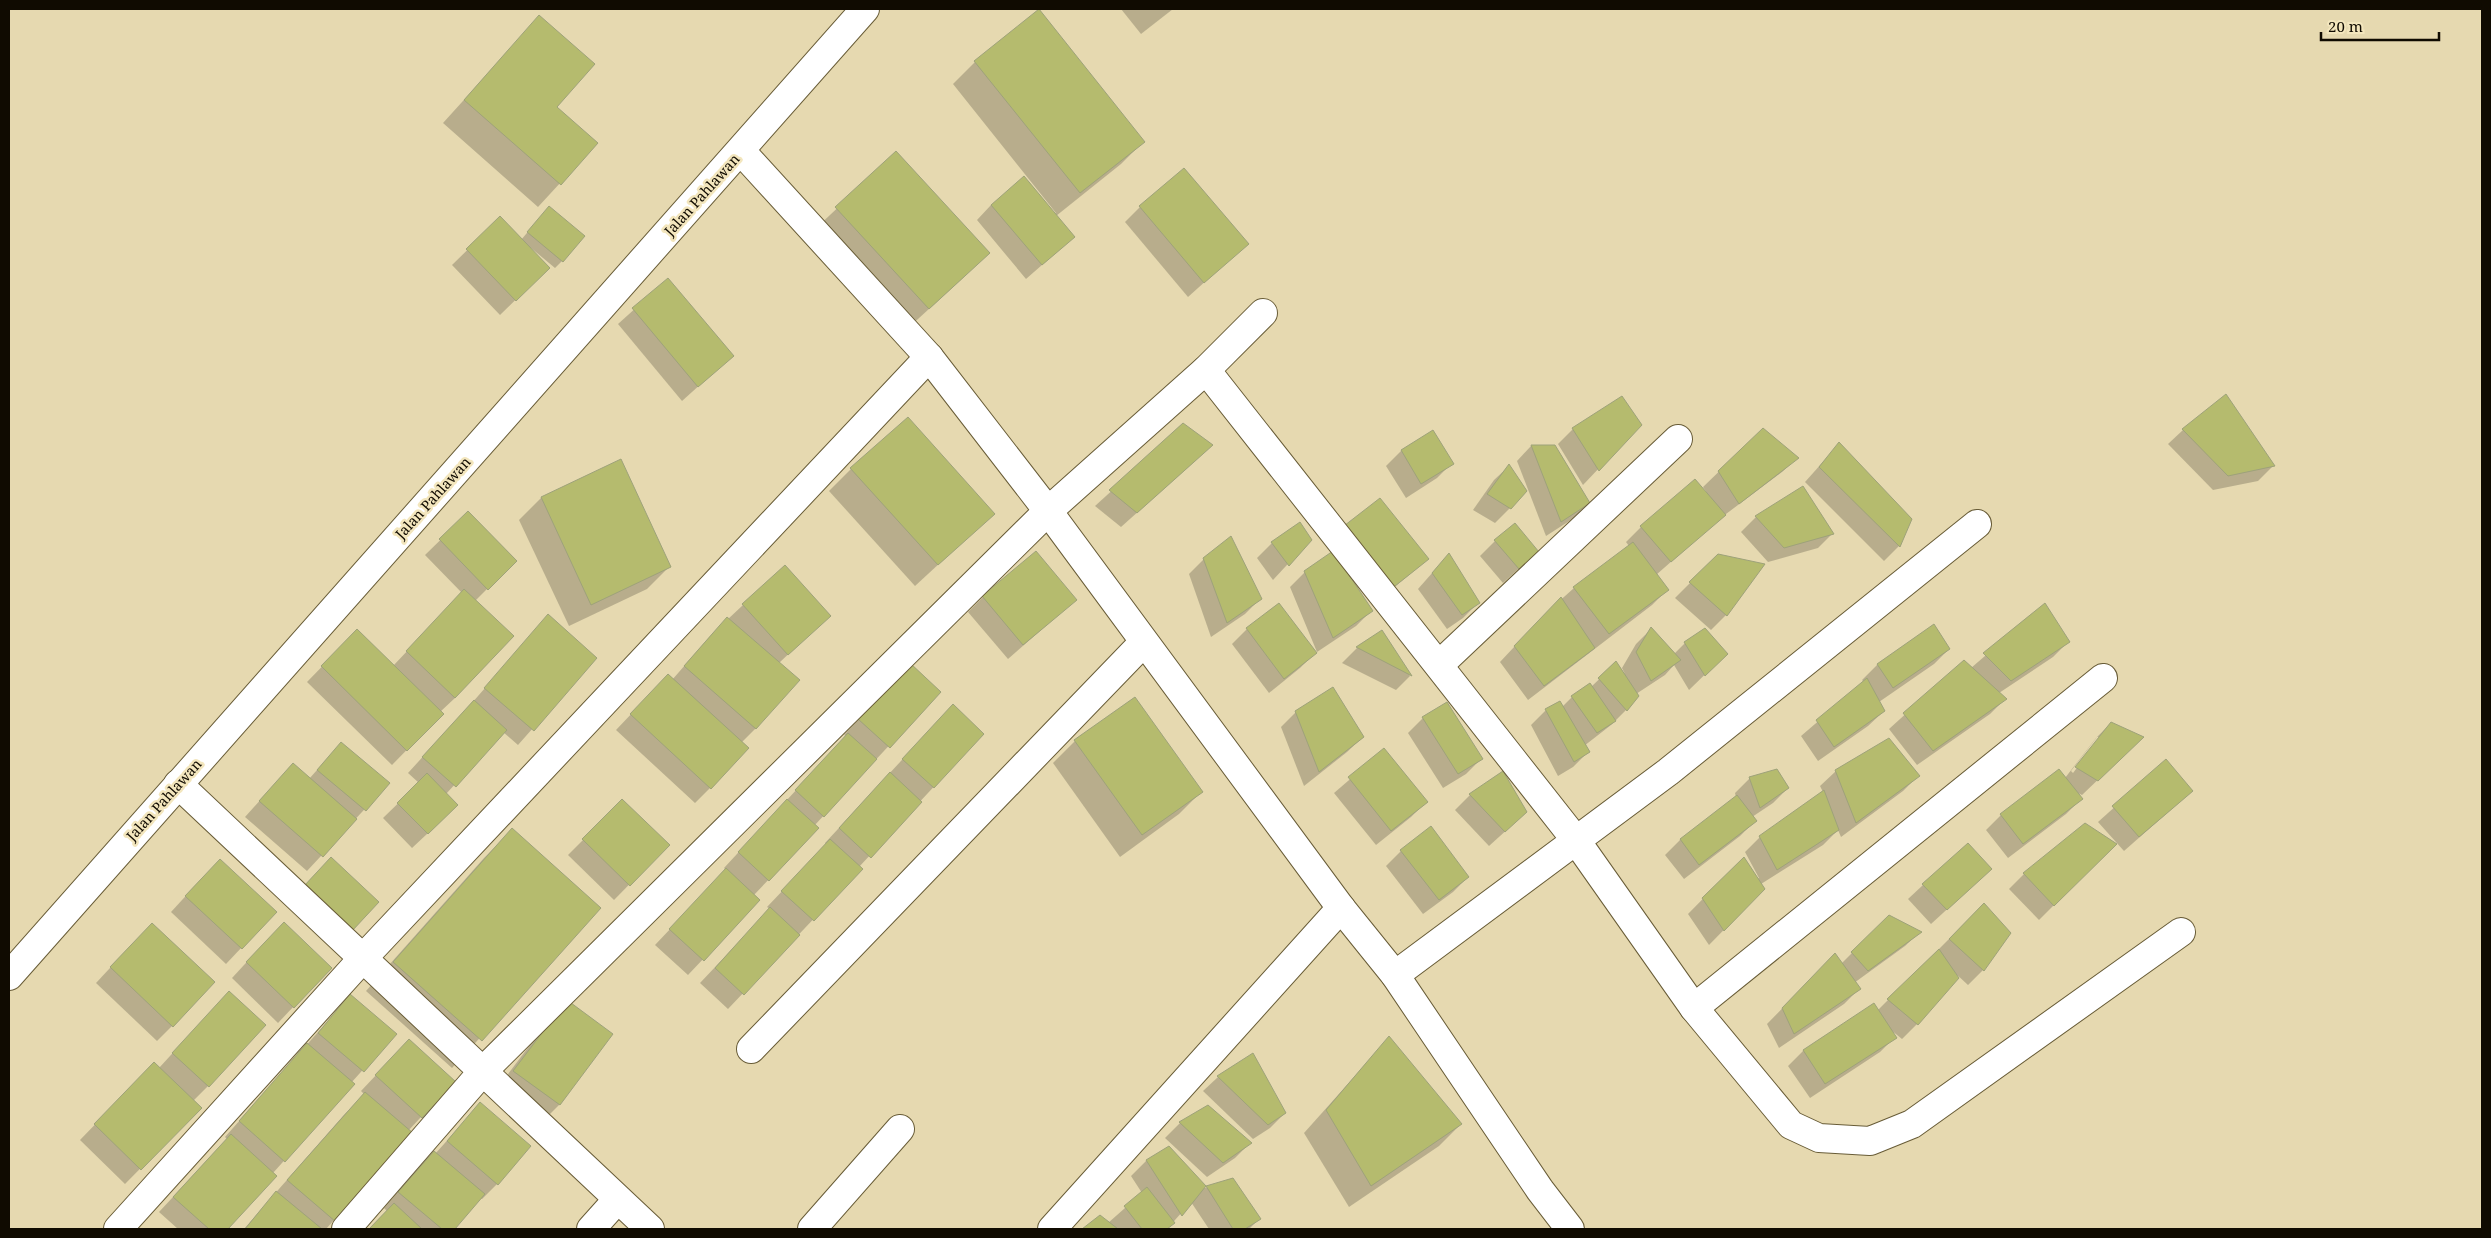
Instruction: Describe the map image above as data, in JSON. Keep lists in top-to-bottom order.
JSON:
{
  "streets": {
    "main road": ["Jalan Pahlawan"]
  },
  "scale_bar": "20 m"
}
